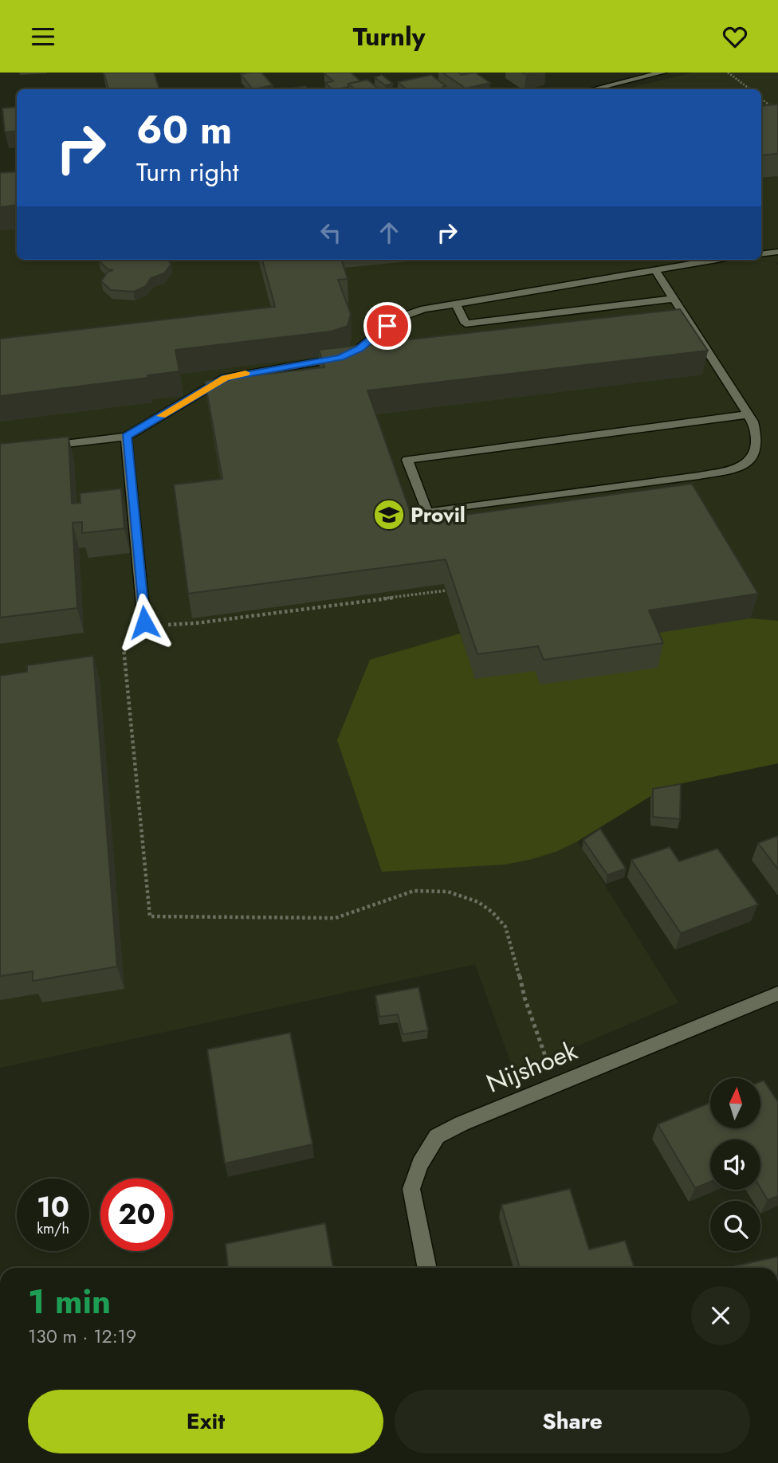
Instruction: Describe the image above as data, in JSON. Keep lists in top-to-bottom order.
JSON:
{
  "streets": {
    "street": ["Nijshoek"]
  },
  "places": {
    "school or university": ["Provil"]
  },
  "north": "top",
  "page": {
    "header": "Turnly",
    "turn": ["60 m", "Turn right"],
    "speed": "10 km/h",
    "limit": "20",
    "heading": ["1 min", "130 m · 12:19"],
    "buttons": ["Exit", "Share"]
  }
}
